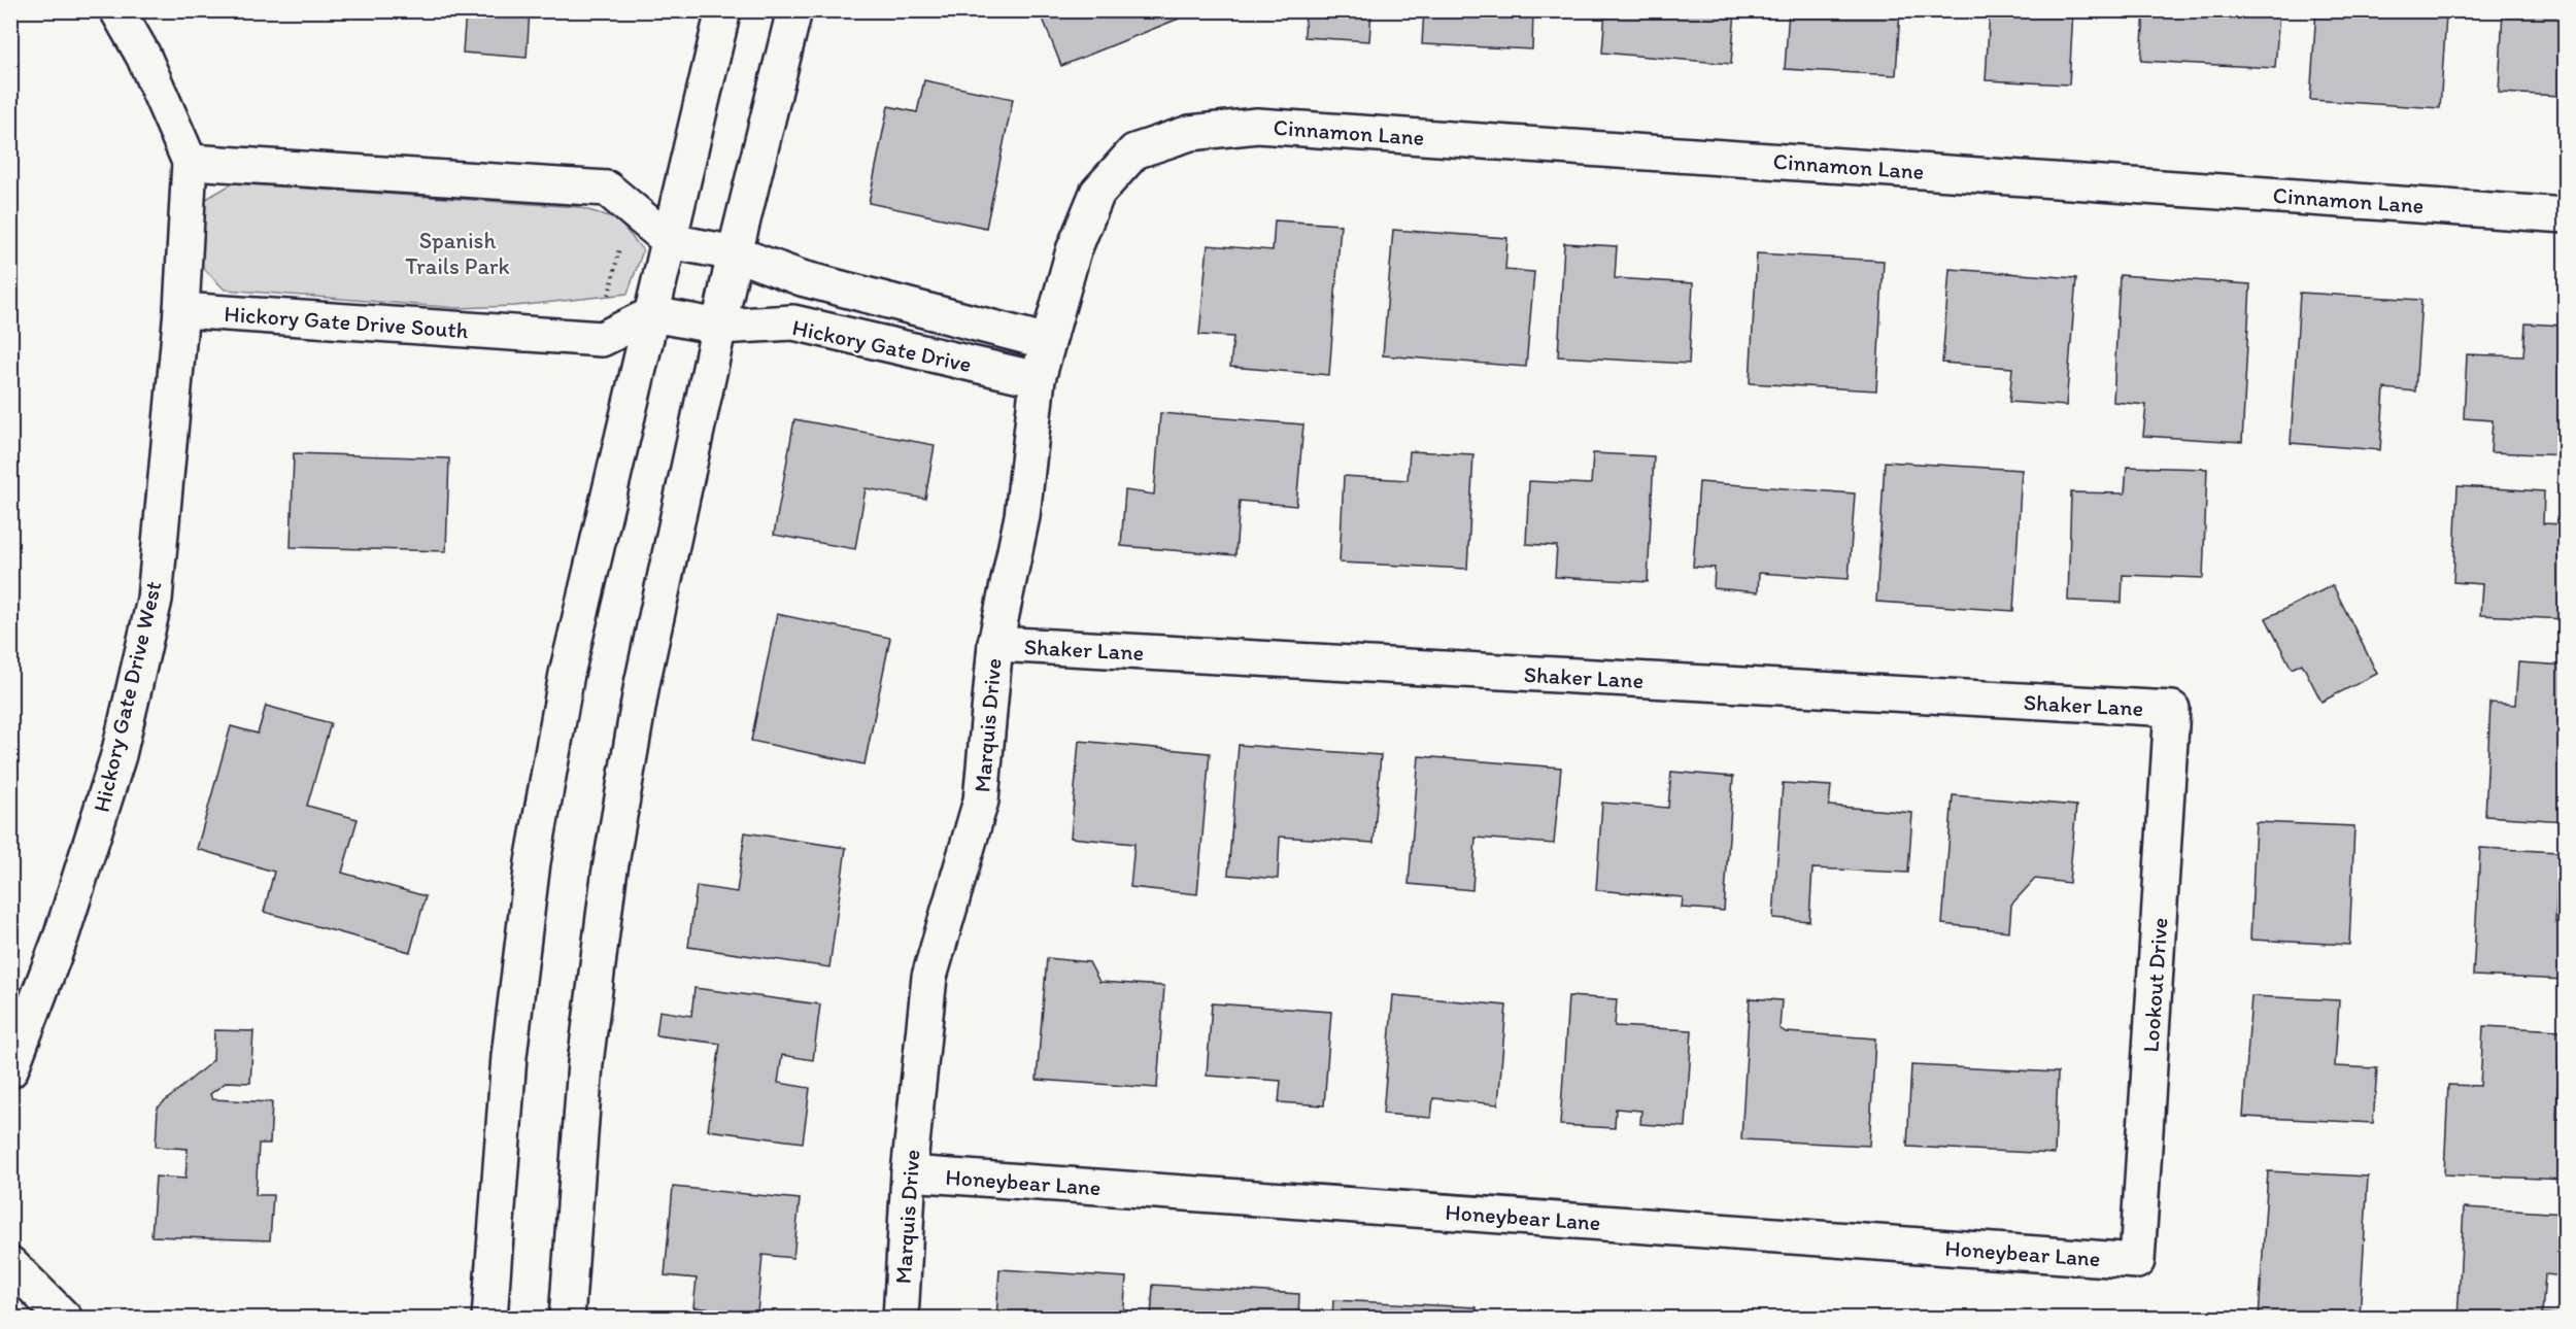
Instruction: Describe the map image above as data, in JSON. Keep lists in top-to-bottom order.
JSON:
{
  "streets": {
    "street": [
      "Cinnamon Lane",
      "Hickory Gate Drive South",
      "Hickory Gate Drive",
      "Shaker Lane",
      "Hickory Gate Drive West",
      "Marquis Drive",
      "Lookout Drive",
      "Honeybear Lane"
    ]
  },
  "crossings": [
    ["Cinnamon Lane", "Marquis Drive"],
    ["Hickory Gate Drive South", "Hickory Gate Drive"],
    ["Hickory Gate Drive South", "Hickory Gate Drive West"],
    ["Hickory Gate Drive", "Marquis Drive"],
    ["Shaker Lane", "Marquis Drive"],
    ["Shaker Lane", "Lookout Drive"],
    ["Marquis Drive", "Honeybear Lane"],
    ["Lookout Drive", "Honeybear Lane"]
  ],
  "parks": ["Spanish Trails Park"]
}
